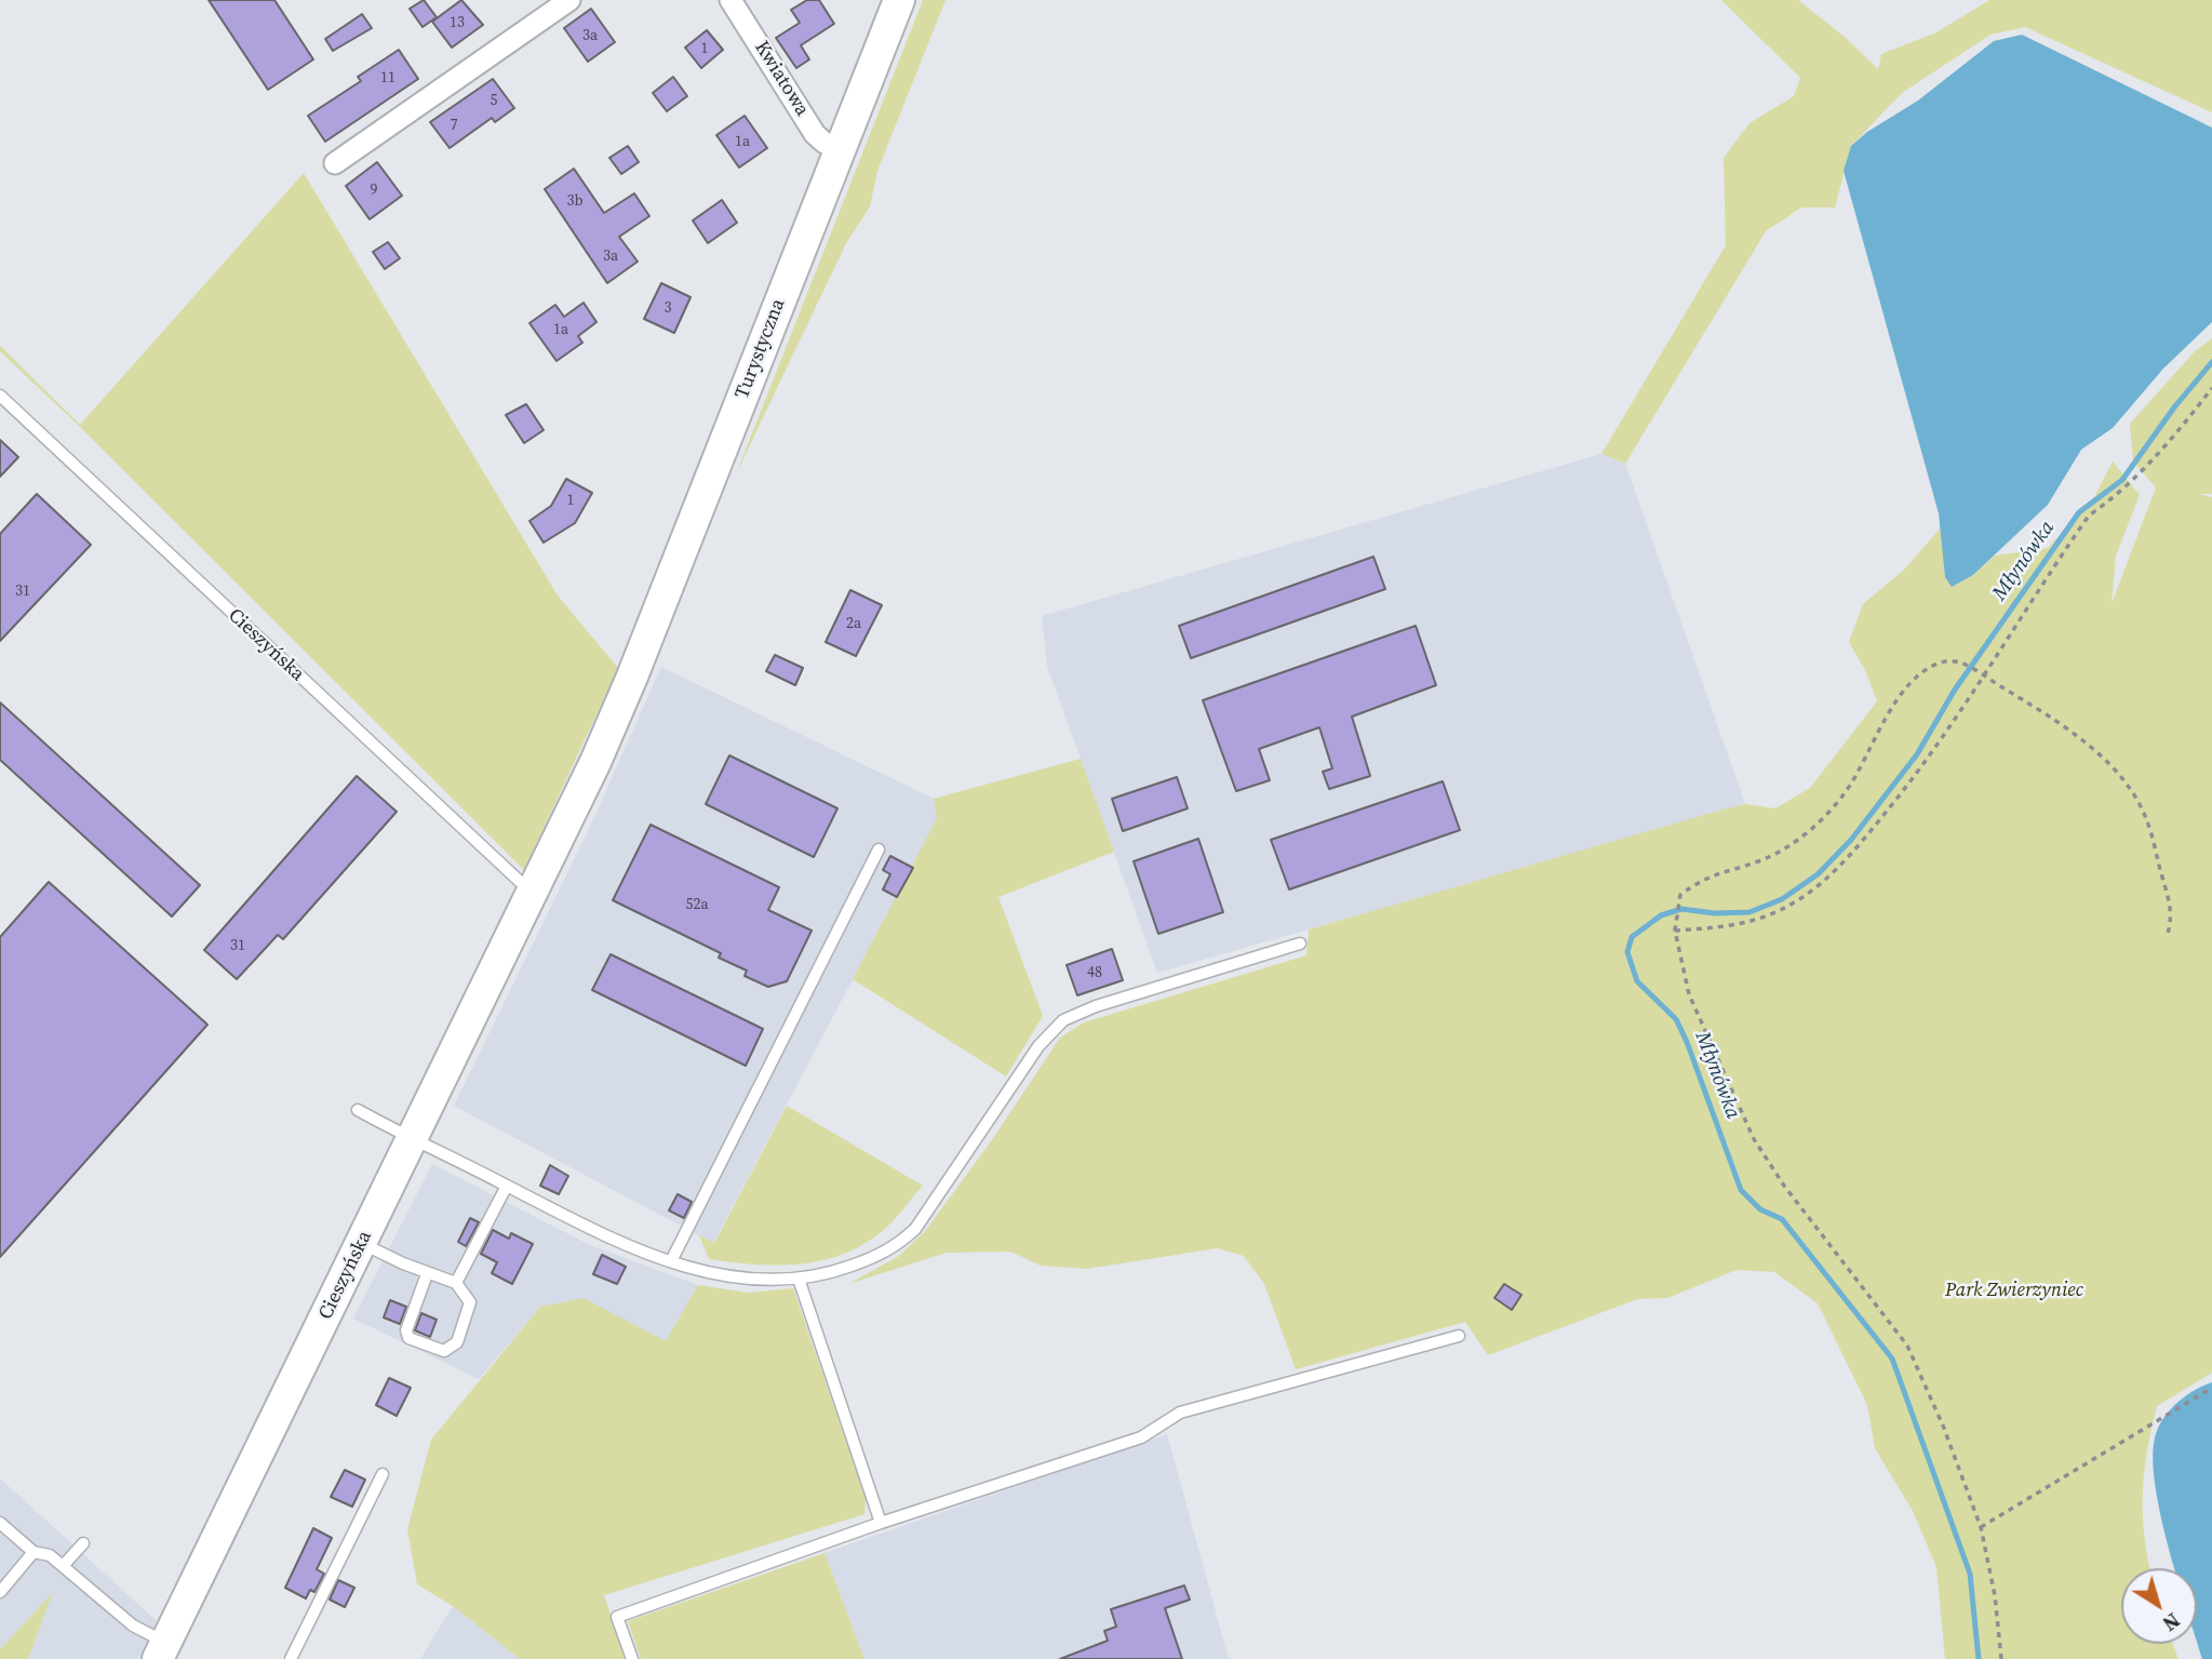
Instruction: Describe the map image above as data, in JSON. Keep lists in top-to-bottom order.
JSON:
{
  "streets": {
    "main road": ["Turystyczna", "Cieszyńska"],
    "street": ["Kwiatowa"]
  },
  "crossings": [
    ["Kwiatowa", "Turystyczna"],
    ["Turystyczna", "Cieszyńska"]
  ],
  "water": ["Młynówka"],
  "parks": ["Park Zwierzyniec"],
  "house_numbers": [
    "13",
    "3a",
    "1",
    "11",
    "5",
    "7",
    "1a",
    "9",
    "3b",
    "3a",
    "3",
    "1a",
    "1",
    "31",
    "2a",
    "52a",
    "31",
    "48"
  ],
  "north": "bottom right"
}
